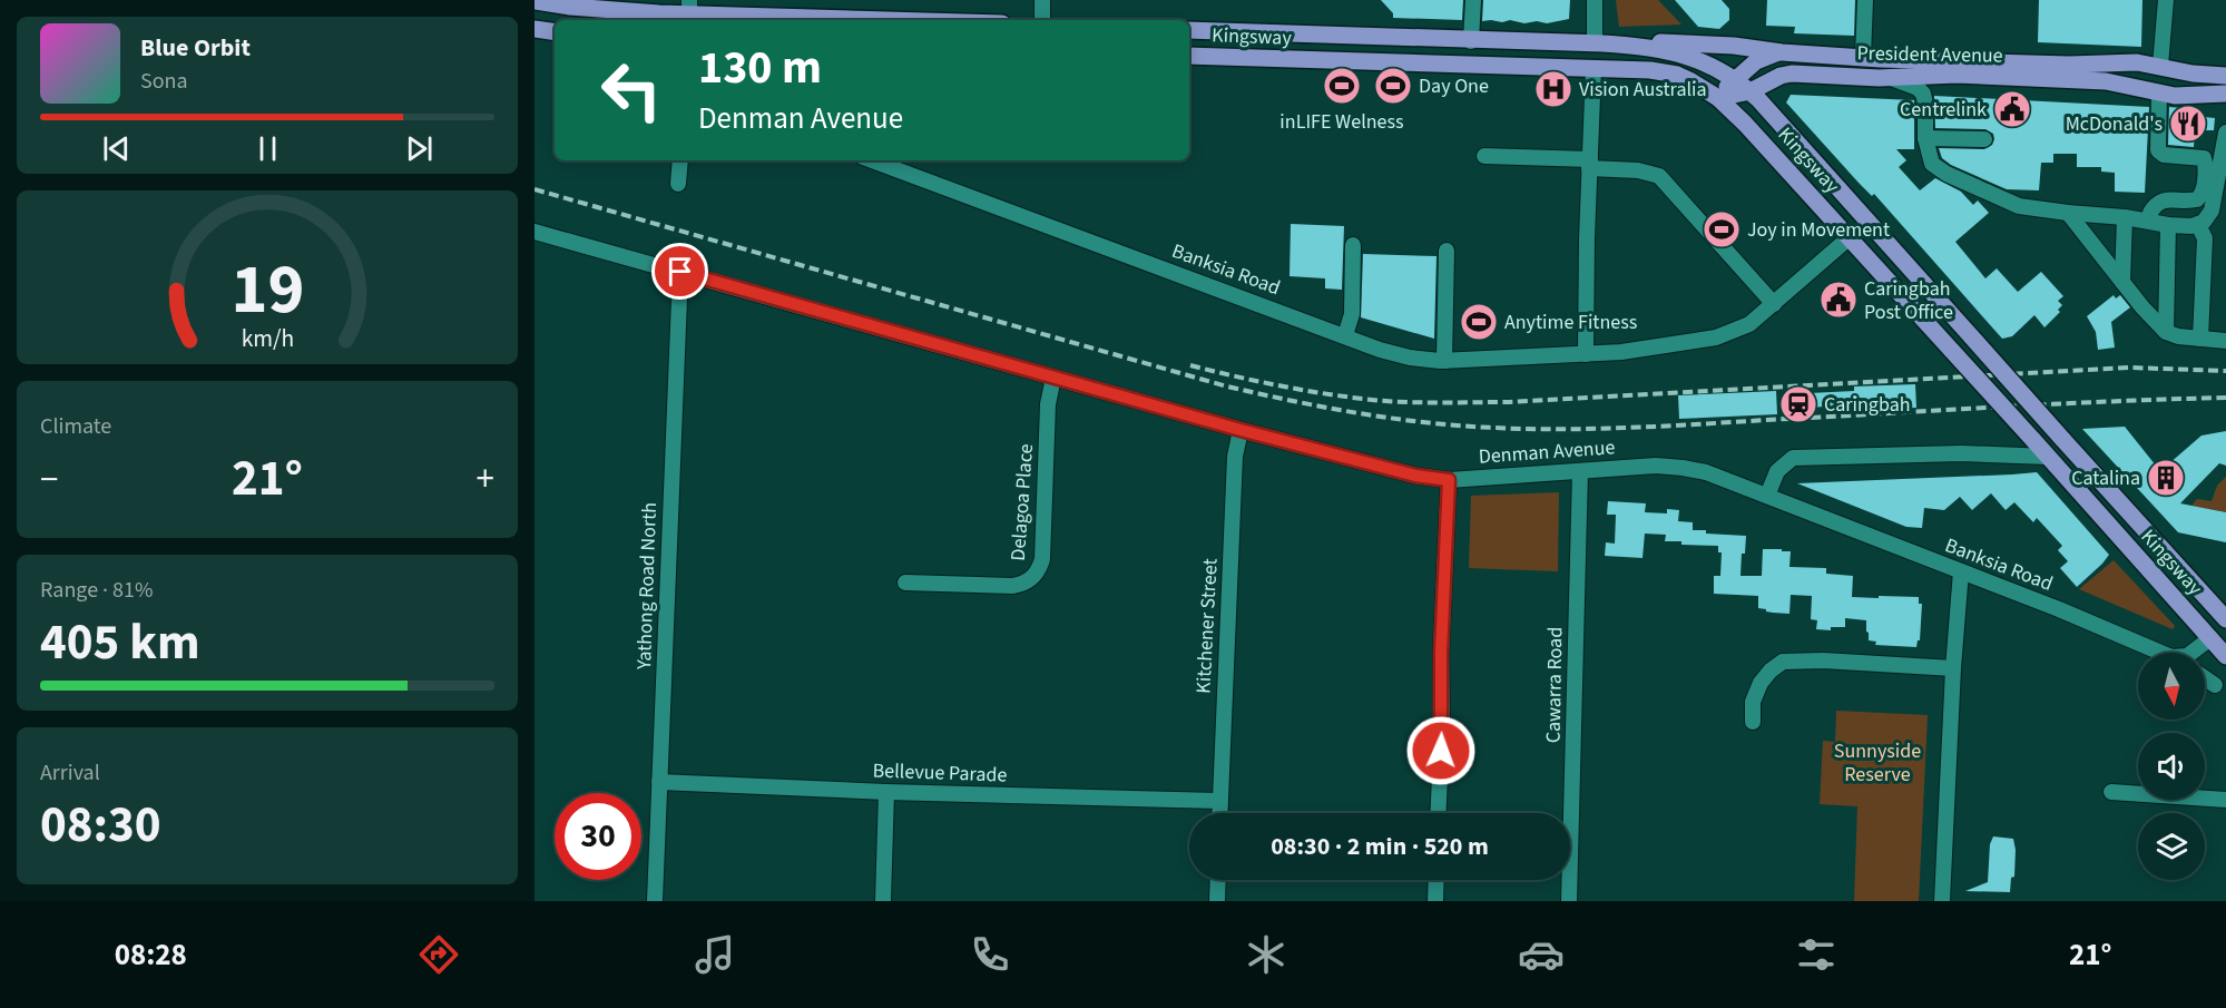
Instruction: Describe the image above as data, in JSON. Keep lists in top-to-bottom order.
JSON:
{
  "streets": {
    "main road": ["Kingsway", "President Avenue"],
    "street": [
      "Banksia Road",
      "Denman Avenue",
      "Delagoa Place",
      "Yathong Road North",
      "Kitchener Street",
      "Cawarra Road",
      "Bellevue Parade"
    ]
  },
  "crossings": [
    ["Kingsway", "President Avenue"],
    ["Kingsway", "Banksia Road"],
    ["Banksia Road", "Denman Avenue"],
    ["Denman Avenue", "Delagoa Place"],
    ["Denman Avenue", "Yathong Road North"],
    ["Denman Avenue", "Kitchener Street"],
    ["Denman Avenue", "Cawarra Road"],
    ["Yathong Road North", "Bellevue Parade"],
    ["Kitchener Street", "Bellevue Parade"]
  ],
  "parks": ["Sunnyside Reserve"],
  "places": {
    "sports": [
      "inLIFE Welness",
      "Day One",
      "Joy in Movement",
      "Anytime Fitness"
    ],
    "hospital": ["Vision Australia"],
    "public building": ["Centrelink", "Caringbah Post Office"],
    "restaurant": ["McDonald's"],
    "station": ["Caringbah"],
    "building": ["Catalina"]
  },
  "north": "bottom",
  "page": {
    "turn": ["130 m", "Denman Avenue"],
    "song": ["Blue Orbit", "Sona"],
    "tile": [
      "Climate",
      ["Range · 81%", "405 km"],
      ["Arrival", "08:30"]
    ],
    "heat": ["−", "21°", "+"],
    "limit": "30",
    "trip": "08:30 · 2 min · 520 m",
    "tabs": ["08:28", "21°"],
    "gauge": ["19", "km/h"]
  }
}
